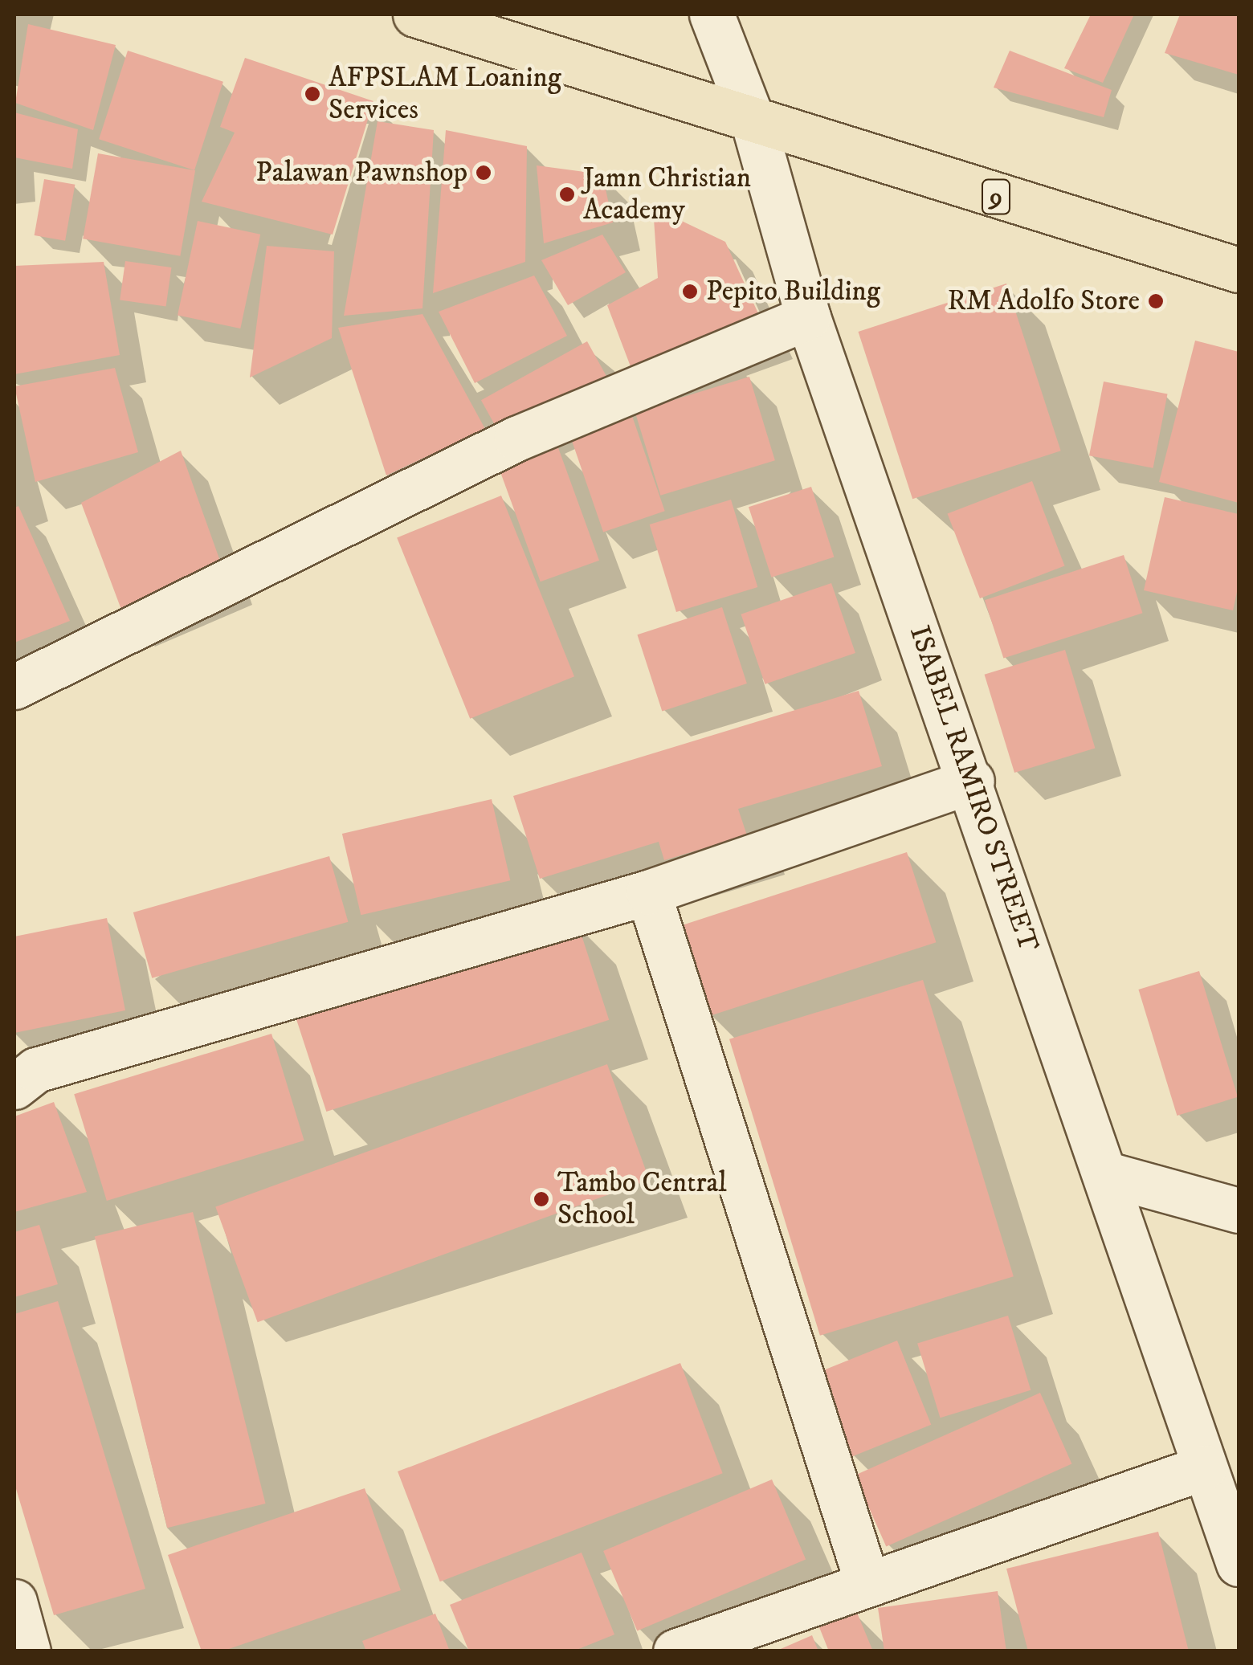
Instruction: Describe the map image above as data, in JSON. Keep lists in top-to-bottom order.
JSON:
{
  "streets": {
    "highway": ["9"],
    "street": ["ISABEL RAMIRO STREET"]
  },
  "crossings": [
    ["9", "ISABEL RAMIRO STREET"]
  ],
  "places": [
    "AFPSLAM Loaning Services",
    "Palawan Pawnshop",
    "Jamn Christian Academy",
    "Pepito Building",
    "RM Adolfo Store",
    "Tambo Central School"
  ]
}
